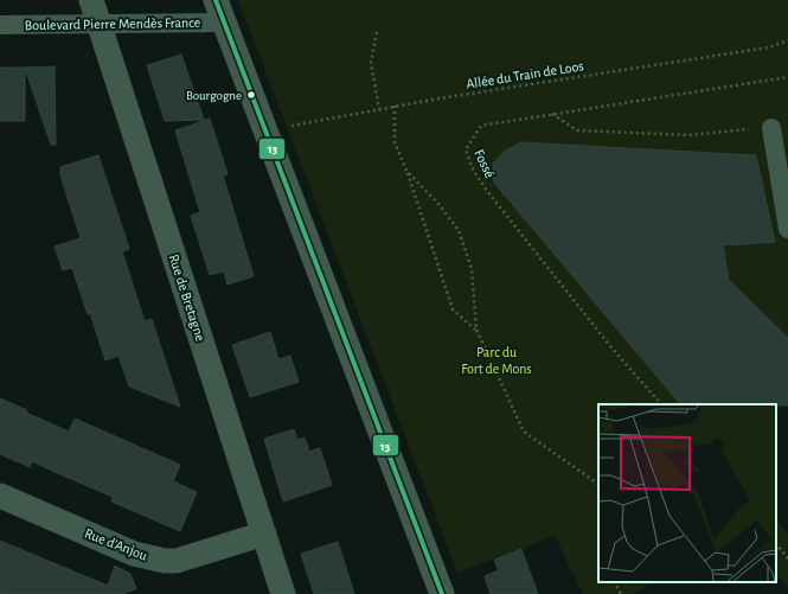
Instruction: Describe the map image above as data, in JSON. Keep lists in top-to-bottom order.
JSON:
{
  "streets": {
    "street": ["Boulevard Pierre Mendès France", "Rue de Bretagne", "Rue d'Anjou"],
    "path": ["Allée du Train de Loos", "Fossé"]
  },
  "crossings": [
    ["Boulevard Pierre Mendès France", "Rue de Bretagne"],
    ["Rue de Bretagne", "Rue d'Anjou"]
  ],
  "parks": ["Parc du Fort de Mons"],
  "places": ["Bourgogne"],
  "lines": ["transit line 13"]
}
